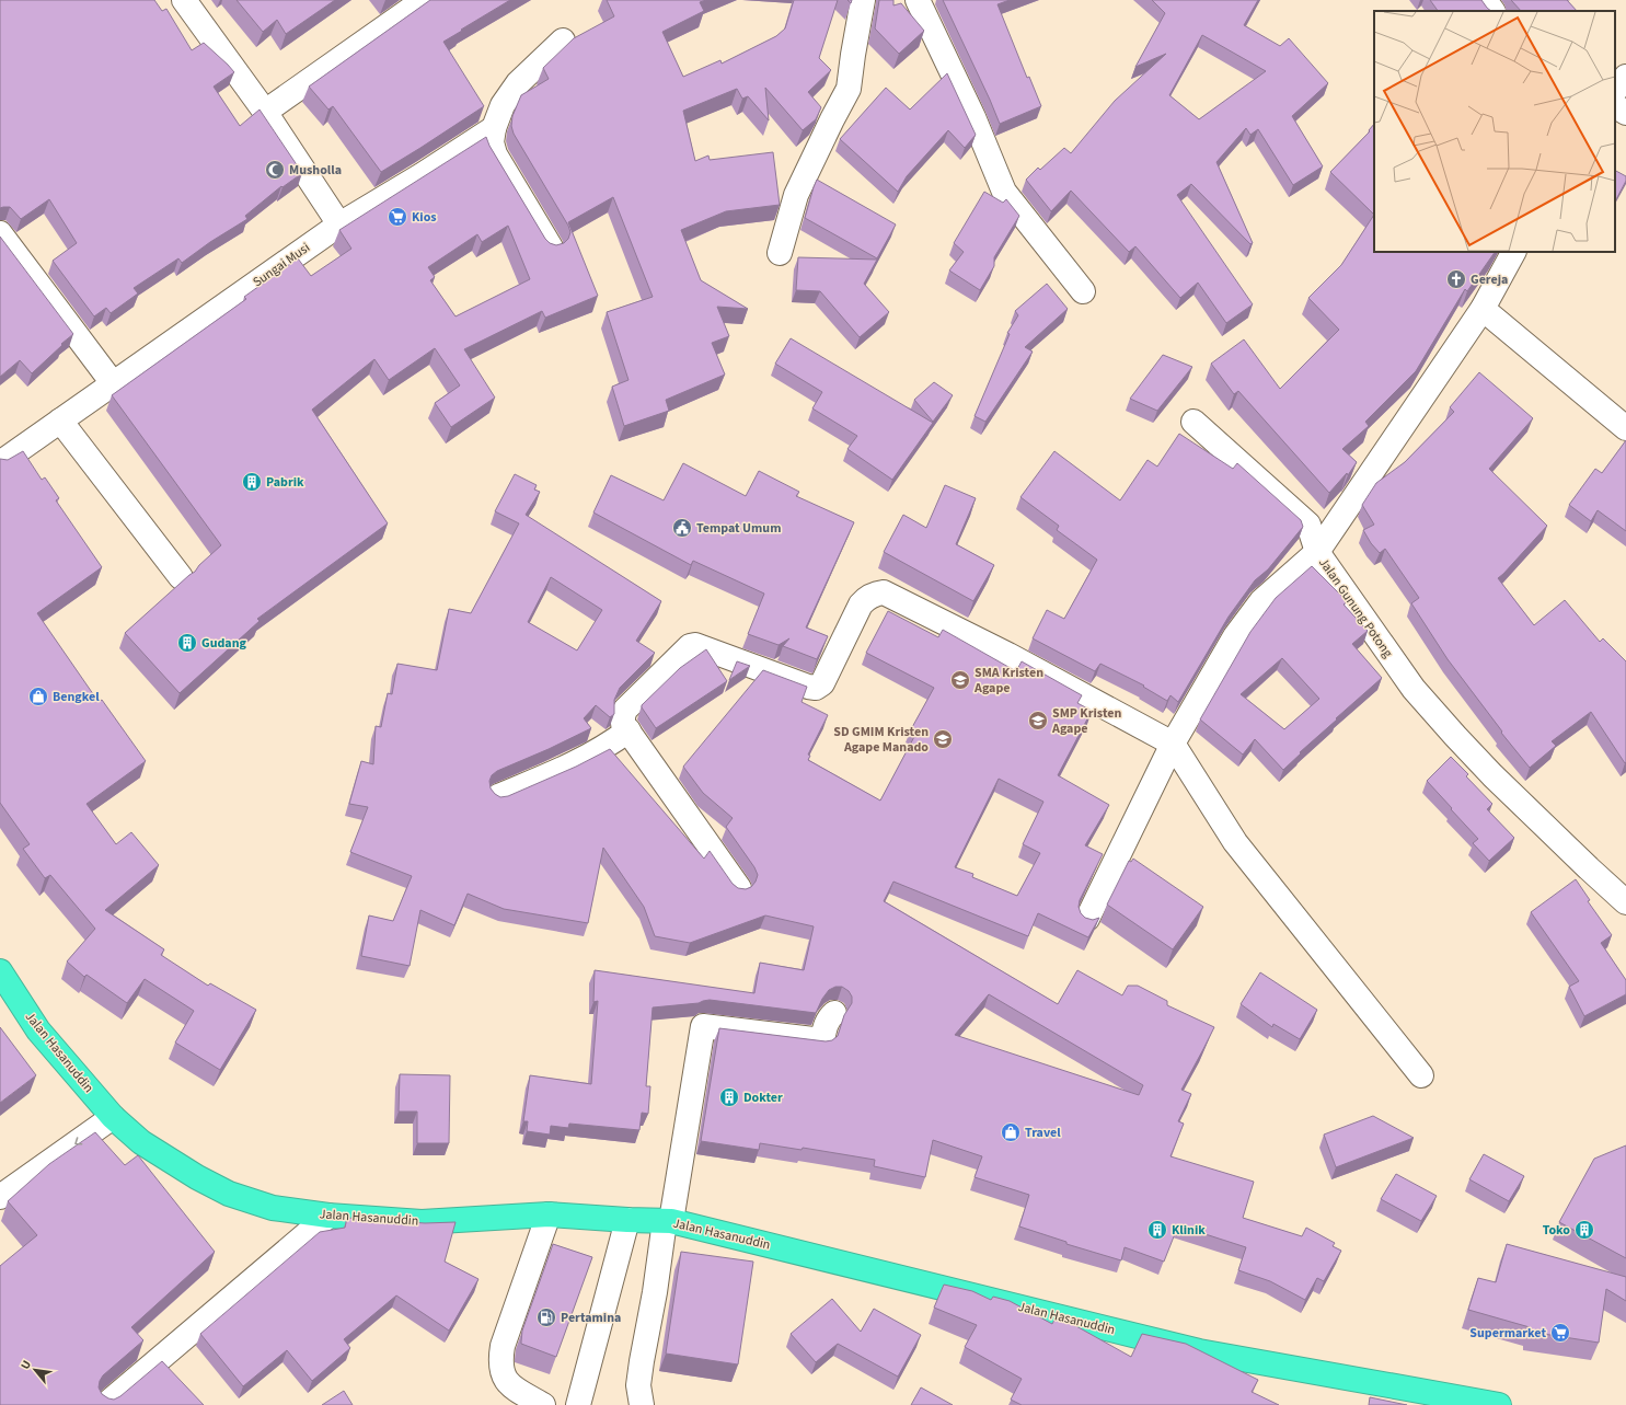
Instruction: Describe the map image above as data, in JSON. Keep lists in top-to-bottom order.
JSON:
{
  "streets": {
    "highway": ["Jalan Hasanuddin"],
    "street": ["Sungai Musi", "Jalan Gunung Potong"]
  },
  "places": {
    "mosque": ["Musholla"],
    "supermarket": ["Kios", "Supermarket"],
    "church": ["Gereja"],
    "building": [
      "Pabrik",
      "Gudang",
      "Dokter",
      "Klinik",
      "Toko"
    ],
    "public building": ["Tempat Umum"],
    "school or university": ["SMA Kristen Agape", "SMP Kristen Agape", "SD GMIM Kristen Agape Manado"],
    "shop": ["Bengkel", "Travel"],
    "fuel station": ["Pertamina"]
  },
  "north": "top left"
}
